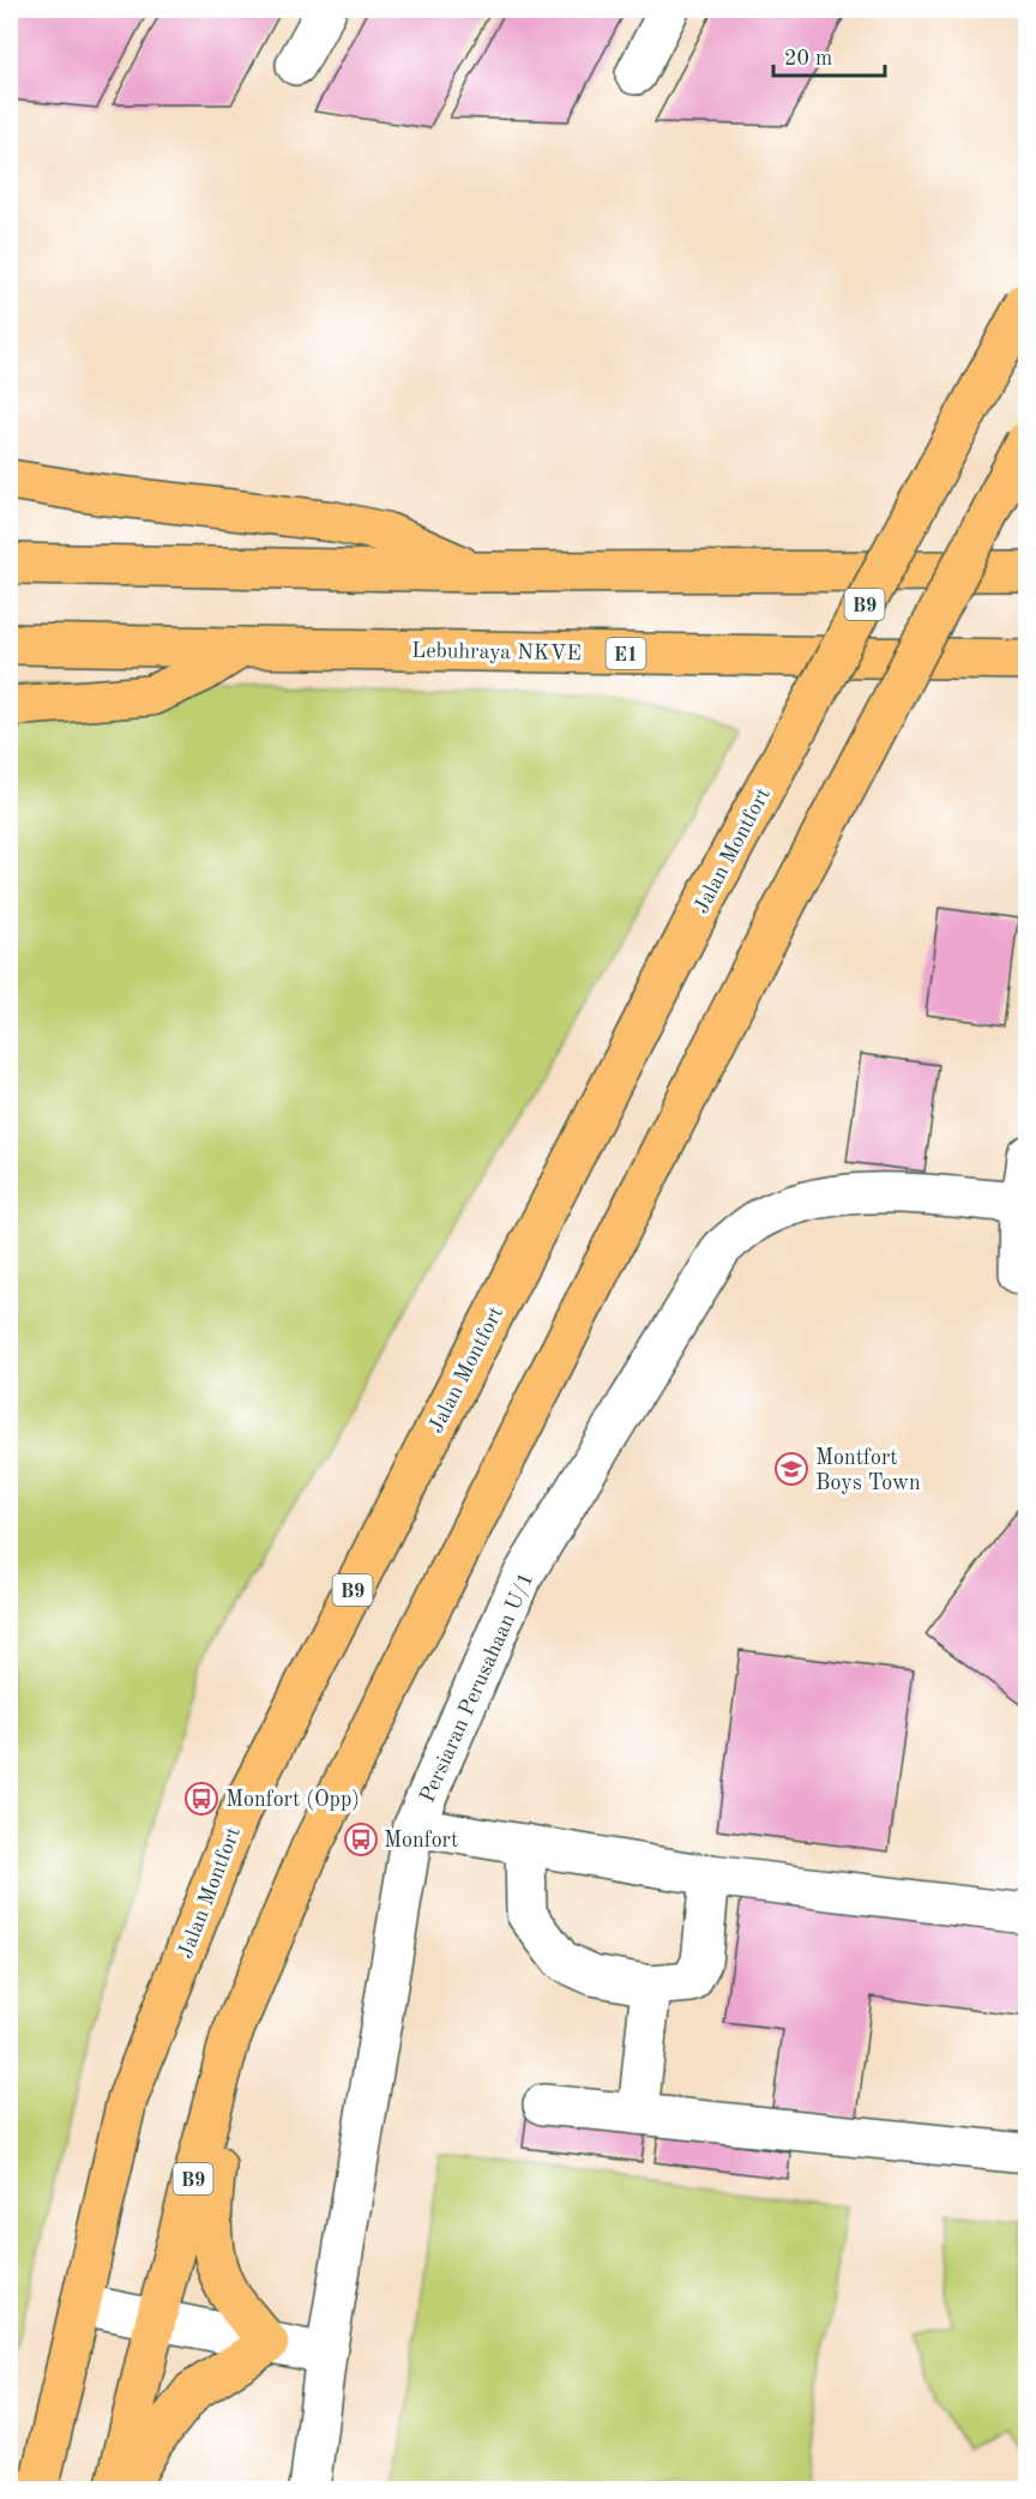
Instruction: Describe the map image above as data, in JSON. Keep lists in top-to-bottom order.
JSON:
{
  "streets": {
    "main road": [
      "B9",
      "Lebuhraya NKVE",
      "E1",
      "Jalan Montfort"
    ],
    "street": ["Persiaran Perusahaan U/1"]
  },
  "places": {
    "school or university": ["Montfort Boys Town"],
    "bus stop": ["Monfort (Opp)", "Monfort"]
  },
  "scale_bar": "20 m"
}
